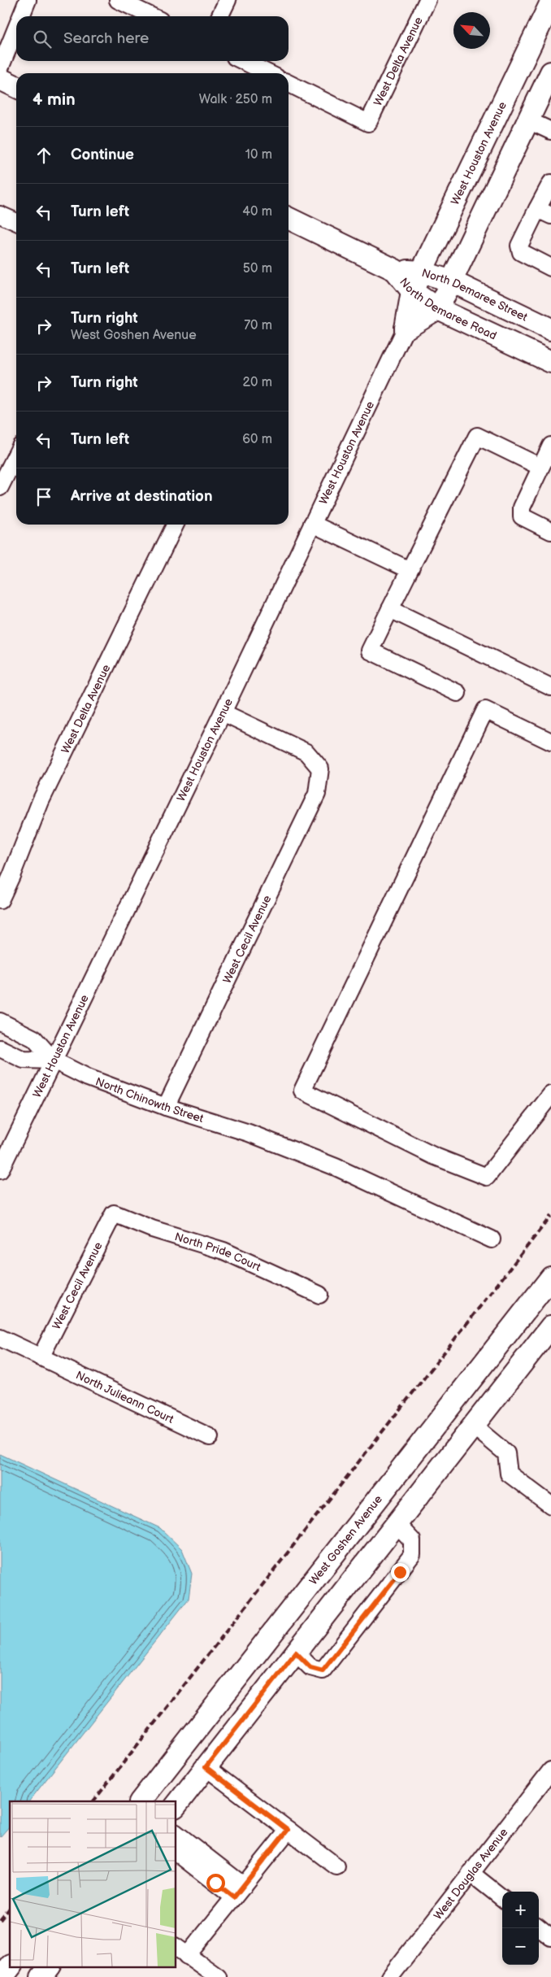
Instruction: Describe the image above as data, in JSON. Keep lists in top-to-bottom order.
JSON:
{
  "streets": {
    "main road": [
      "West Houston Avenue",
      "North Demaree Street",
      "North Demaree Road",
      "West Goshen Avenue"
    ],
    "street": [
      "West Delta Avenue",
      "West Cecil Avenue",
      "North Chinowth Street",
      "North Pride Court",
      "North Julieann Court",
      "West Douglas Avenue"
    ]
  },
  "crossings": [
    ["West Houston Avenue", "North Demaree Street"],
    ["West Houston Avenue", "North Demaree Road"],
    ["West Houston Avenue", "West Cecil Avenue"],
    ["West Houston Avenue", "North Chinowth Street"],
    ["North Demaree Street", "North Demaree Road"],
    ["West Cecil Avenue", "North Chinowth Street"],
    ["West Cecil Avenue", "North Pride Court"],
    ["West Cecil Avenue", "North Julieann Court"]
  ],
  "north": "top left",
  "page": {
    "search": "Search here",
    "heading": ["4 min", "Walk · 250 m"],
    "list": [
      ["Continue", "10 m"],
      ["Turn left", "40 m"],
      ["Turn left", "50 m"],
      ["Turn right", "West Goshen Avenue", "70 m"],
      ["Turn right", "20 m"],
      ["Turn left", "60 m"],
      "Arrive at destination"
    ],
    "map_buttons": ["+", "−"]
  }
}
